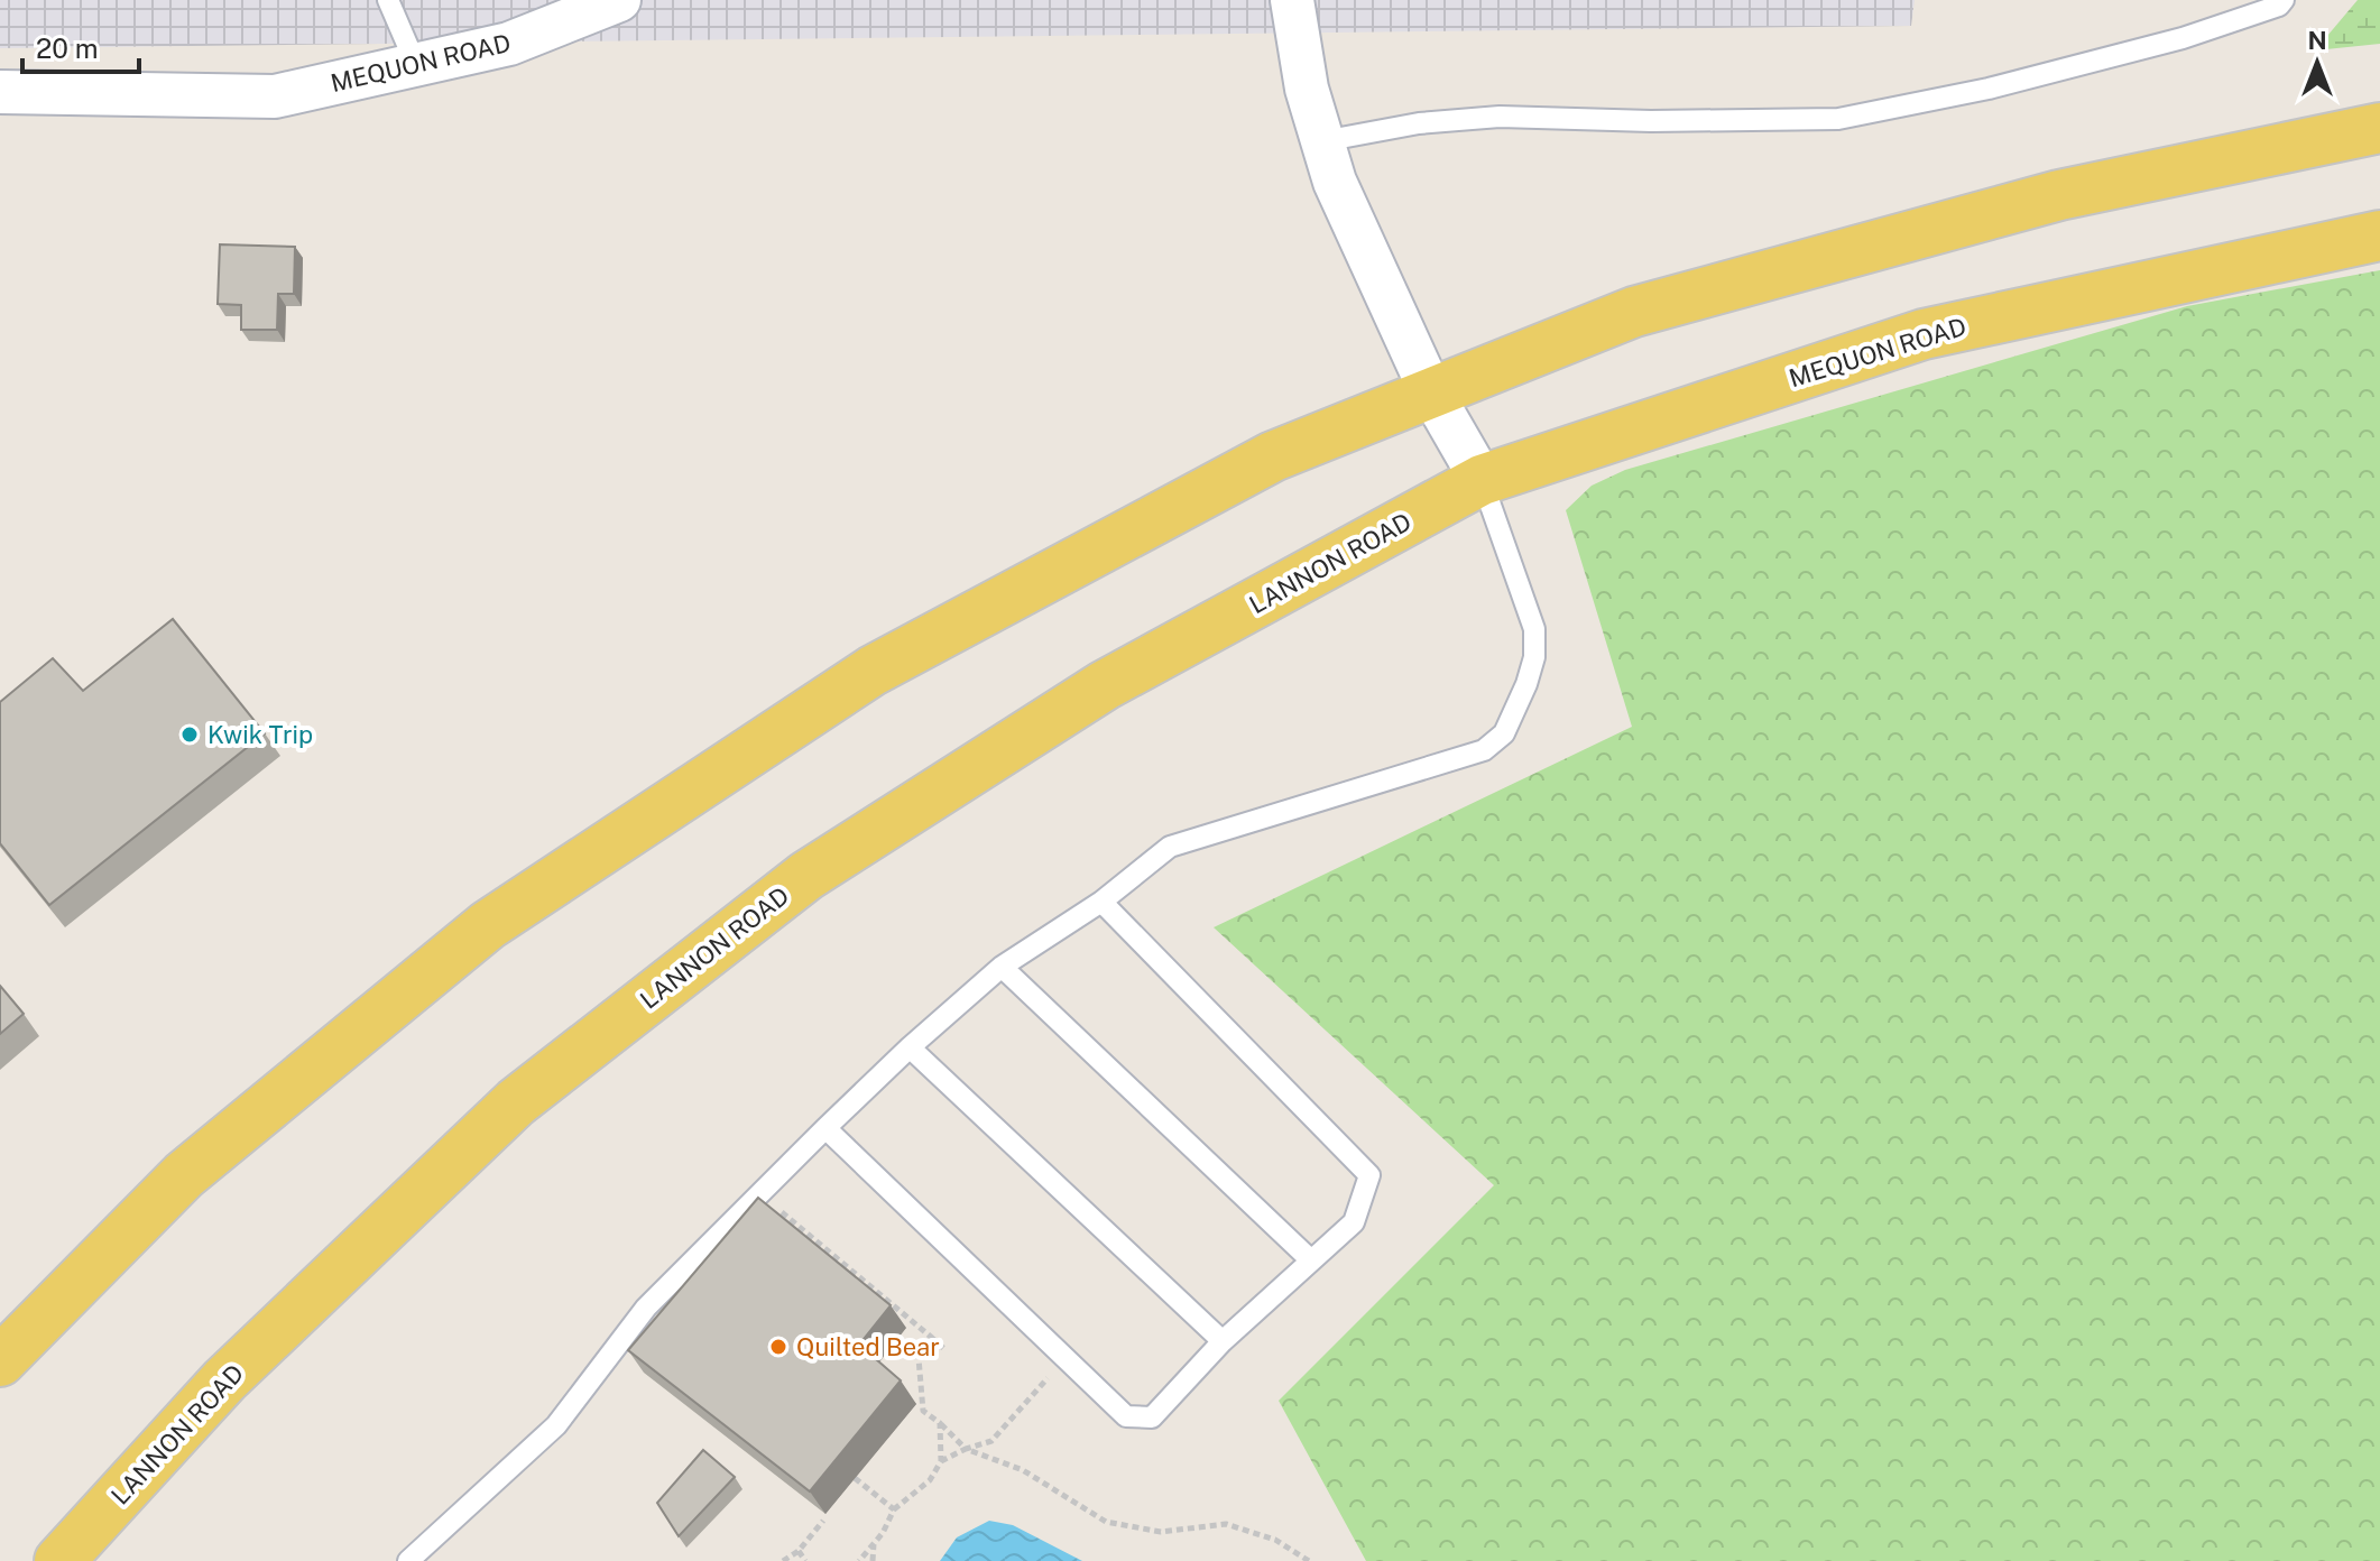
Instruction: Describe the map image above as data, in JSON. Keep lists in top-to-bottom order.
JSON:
{
  "streets": {
    "main road": ["MEQUON ROAD", "LANNON ROAD"]
  },
  "crossings": [
    ["MEQUON ROAD", "LANNON ROAD"]
  ],
  "places": ["Kwik Trip", "Quilted Bear"],
  "scale_bar": "20 m",
  "north": "top"
}
